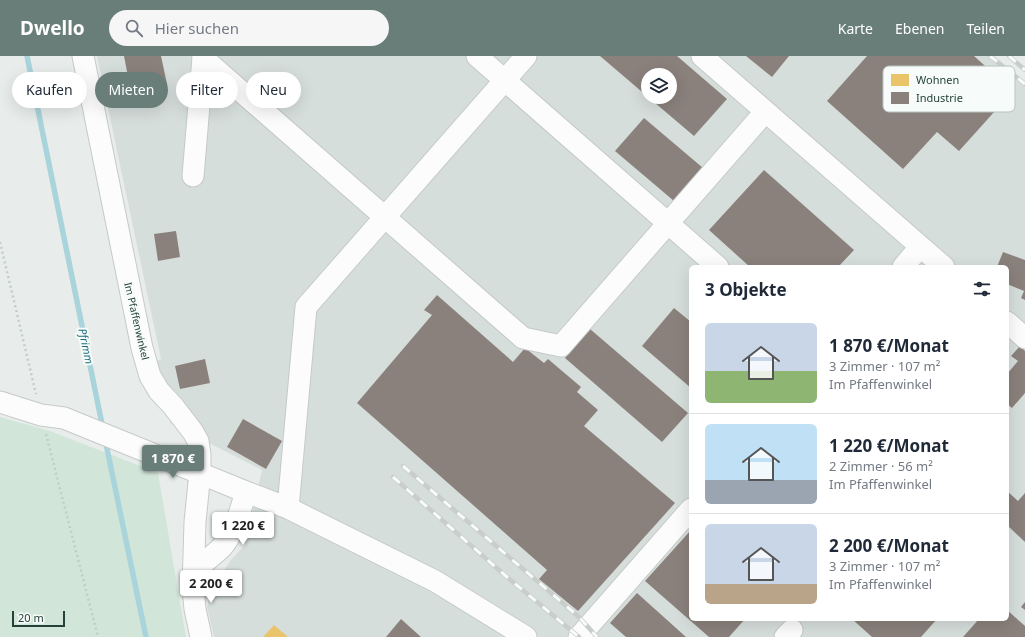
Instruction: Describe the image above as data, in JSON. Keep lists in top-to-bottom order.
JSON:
{
  "streets": {
    "street": ["Im Pfaffenwinkel"]
  },
  "water": ["Pfrimm"],
  "legend": ["Wohnen", "Industrie"],
  "scale_bar": "20 m",
  "page": {
    "header": "Dwello",
    "search": "Hier suchen",
    "nav": ["Karte", "Ebenen", "Teilen"],
    "chip": [
      "Kaufen",
      "Mieten",
      "Filter",
      "Neu"
    ],
    "heading": "3 Objekte",
    "list": [
      {
        "name": "1 870 €/Monat",
        "note": "3 Zimmer · 107 m² · Im Pfaffenwinkel"
      },
      {
        "name": "1 220 €/Monat",
        "note": "2 Zimmer · 56 m² · Im Pfaffenwinkel"
      },
      {
        "name": "2 200 €/Monat",
        "note": "3 Zimmer · 107 m² · Im Pfaffenwinkel"
      }
    ],
    "price": ["1 870 €", "1 220 €", "2 200 €"],
    "scale": "20 m"
  }
}
